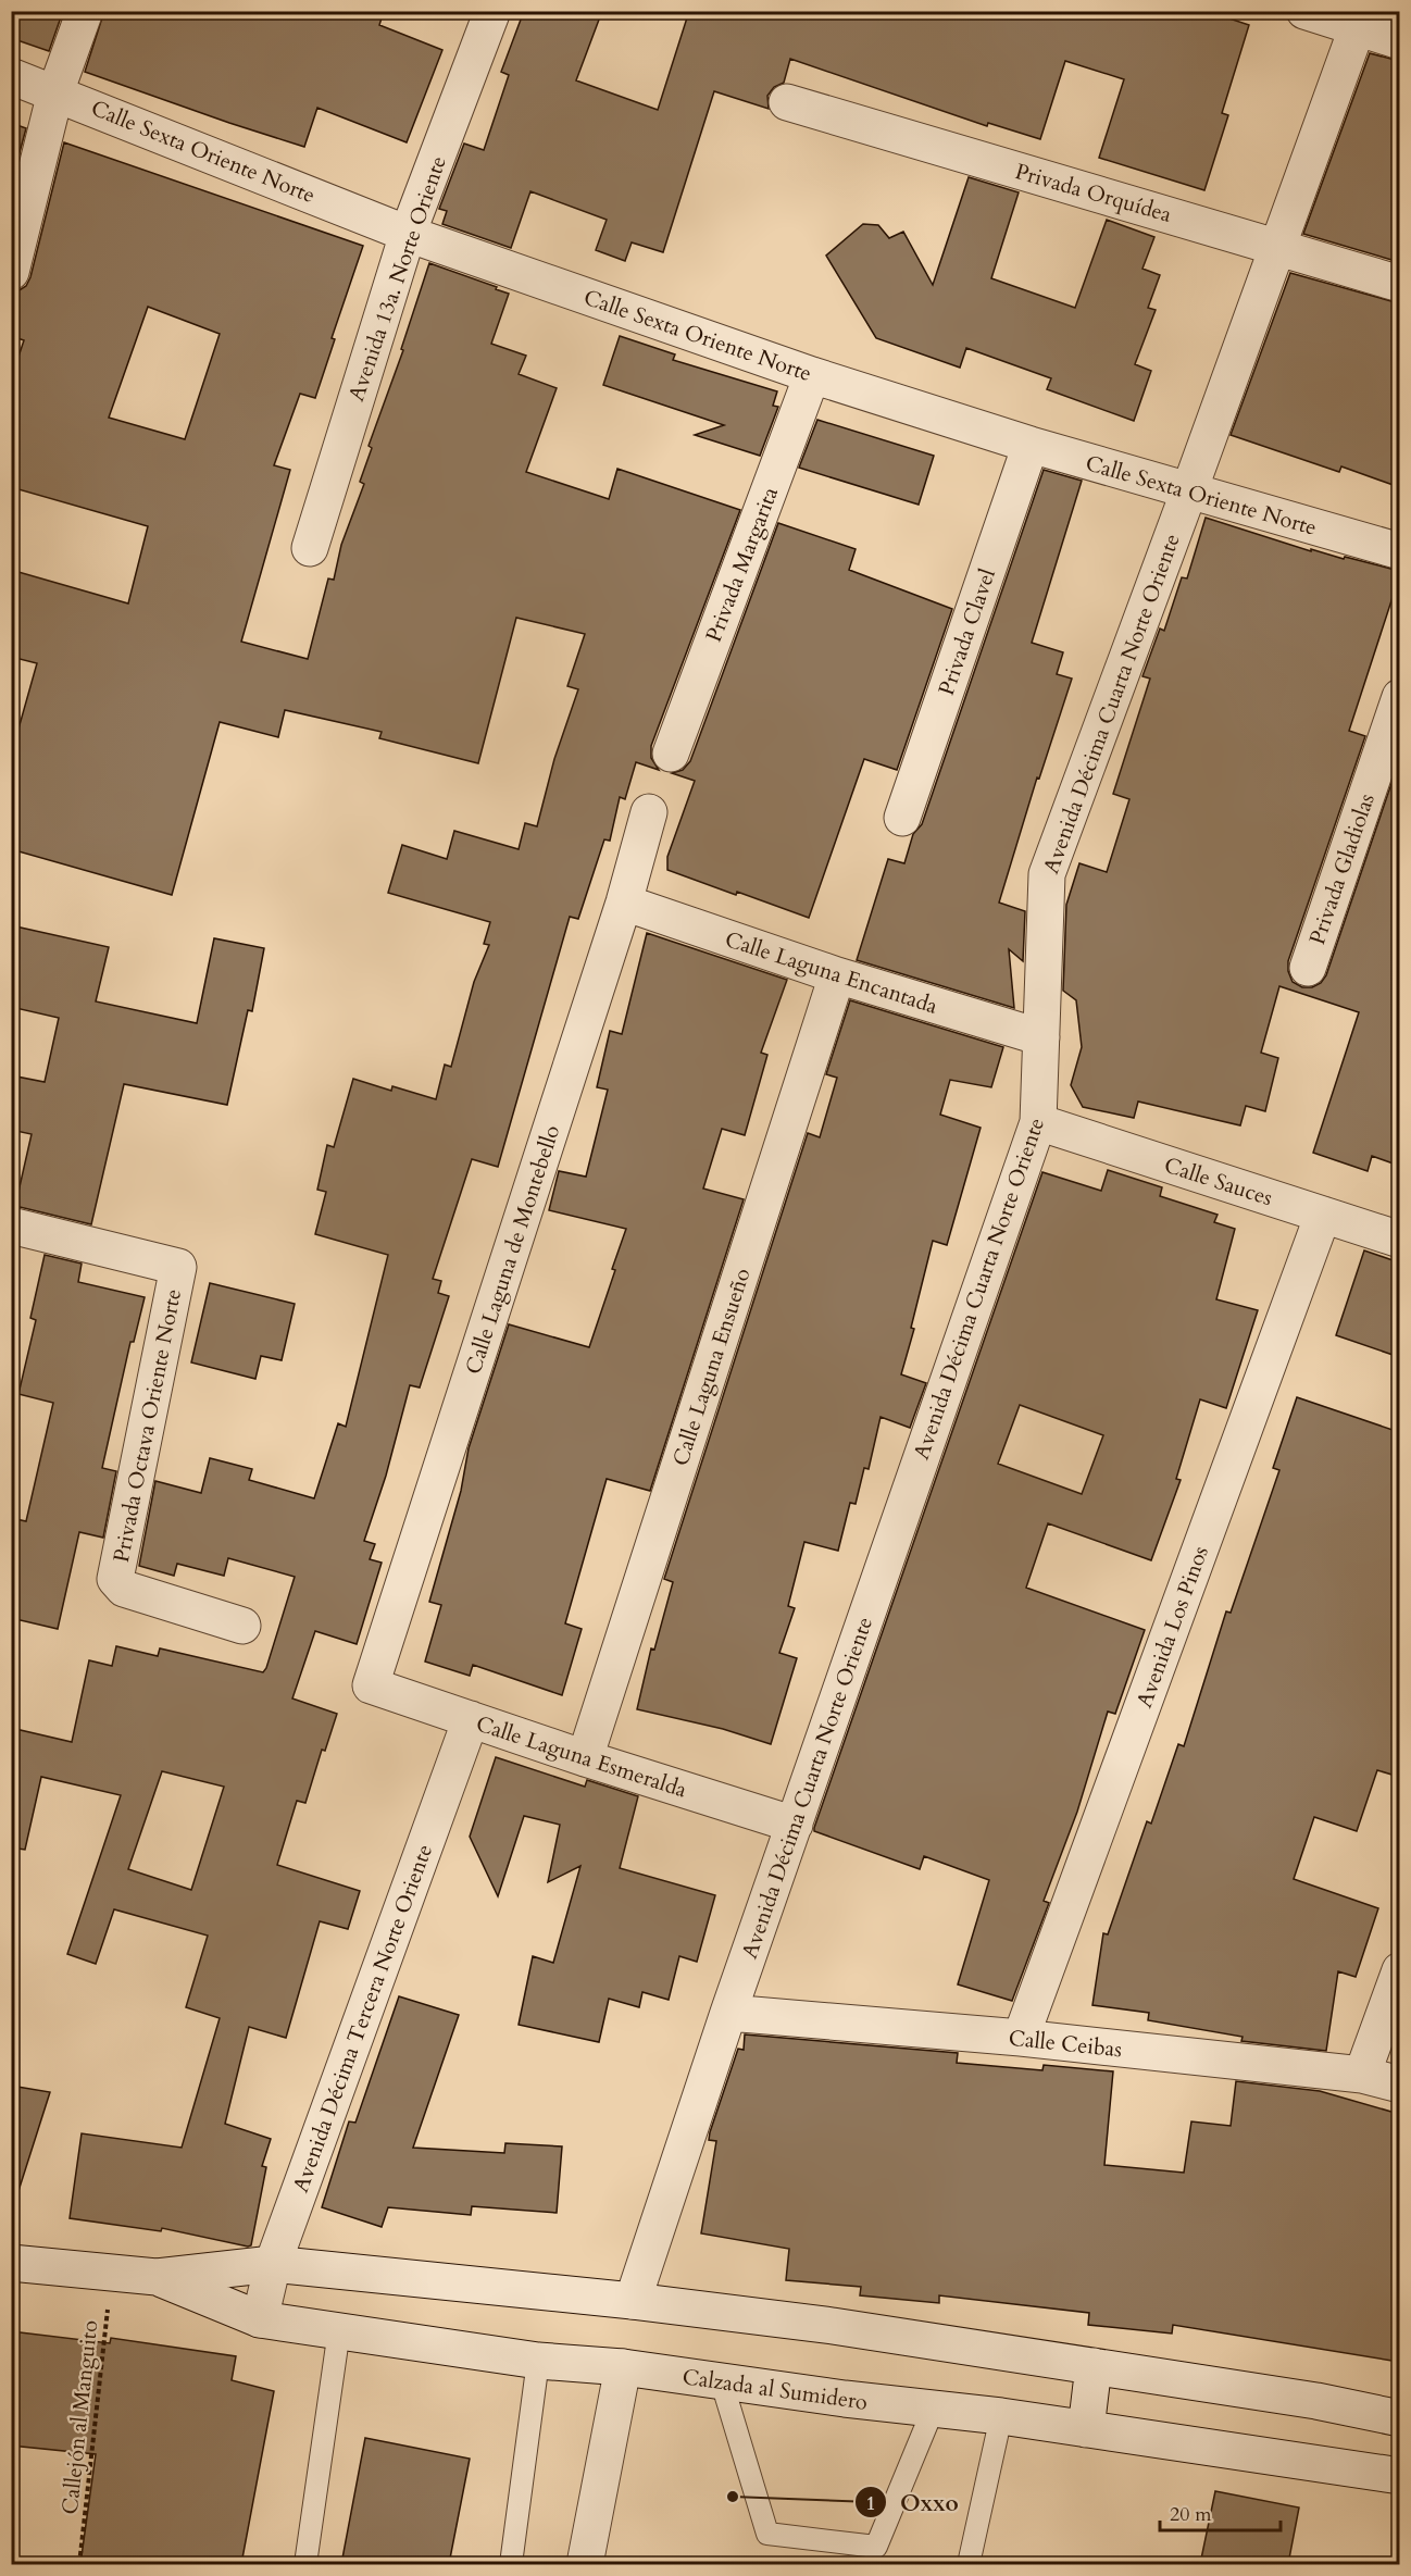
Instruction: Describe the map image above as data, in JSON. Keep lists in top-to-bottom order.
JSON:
{
  "streets": {
    "street": [
      "Calle Sexta Oriente Norte",
      "Privada Orquídea",
      "Avenida 13a. Norte Oriente",
      "Privada Margarita",
      "Privada Clavel",
      "Avenida Décima Cuarta Norte Oriente",
      "Privada Gladiolas",
      "Calle Laguna Encantada",
      "Calle Sauces",
      "Calle Laguna de Montebello",
      "Calle Laguna Ensueño",
      "Privada Octava Oriente Norte",
      "Avenida Los Pinos",
      "Calle Laguna Esmeralda",
      "Avenida Décima Tercera Norte Oriente",
      "Calle Ceibas",
      "Calzada al Sumidero"
    ],
    "path": ["Callejón al Manguito"]
  },
  "crossings": [
    ["Calle Sexta Oriente Norte", "Avenida 13a. Norte Oriente"],
    ["Calle Sexta Oriente Norte", "Privada Margarita"],
    ["Calle Sexta Oriente Norte", "Privada Clavel"],
    ["Calle Sexta Oriente Norte", "Avenida Décima Cuarta Norte Oriente"],
    ["Privada Orquídea", "Avenida Décima Cuarta Norte Oriente"],
    ["Avenida Décima Cuarta Norte Oriente", "Calle Laguna Encantada"],
    ["Avenida Décima Cuarta Norte Oriente", "Calle Sauces"],
    ["Avenida Décima Cuarta Norte Oriente", "Calle Laguna Esmeralda"],
    ["Avenida Décima Cuarta Norte Oriente", "Calle Ceibas"],
    ["Avenida Décima Cuarta Norte Oriente", "Calzada al Sumidero"],
    ["Calle Laguna Encantada", "Calle Laguna de Montebello"],
    ["Calle Laguna Encantada", "Calle Laguna Ensueño"],
    ["Calle Sauces", "Avenida Los Pinos"],
    ["Calle Laguna de Montebello", "Calle Laguna Esmeralda"],
    ["Calle Laguna Ensueño", "Calle Laguna Esmeralda"],
    ["Avenida Los Pinos", "Calle Ceibas"],
    ["Calle Laguna Esmeralda", "Avenida Décima Tercera Norte Oriente"],
    ["Avenida Décima Tercera Norte Oriente", "Calzada al Sumidero"],
    ["Calzada al Sumidero", "Callejón al Manguito"]
  ],
  "places": ["Oxxo"],
  "scale_bar": "20 m"
}
